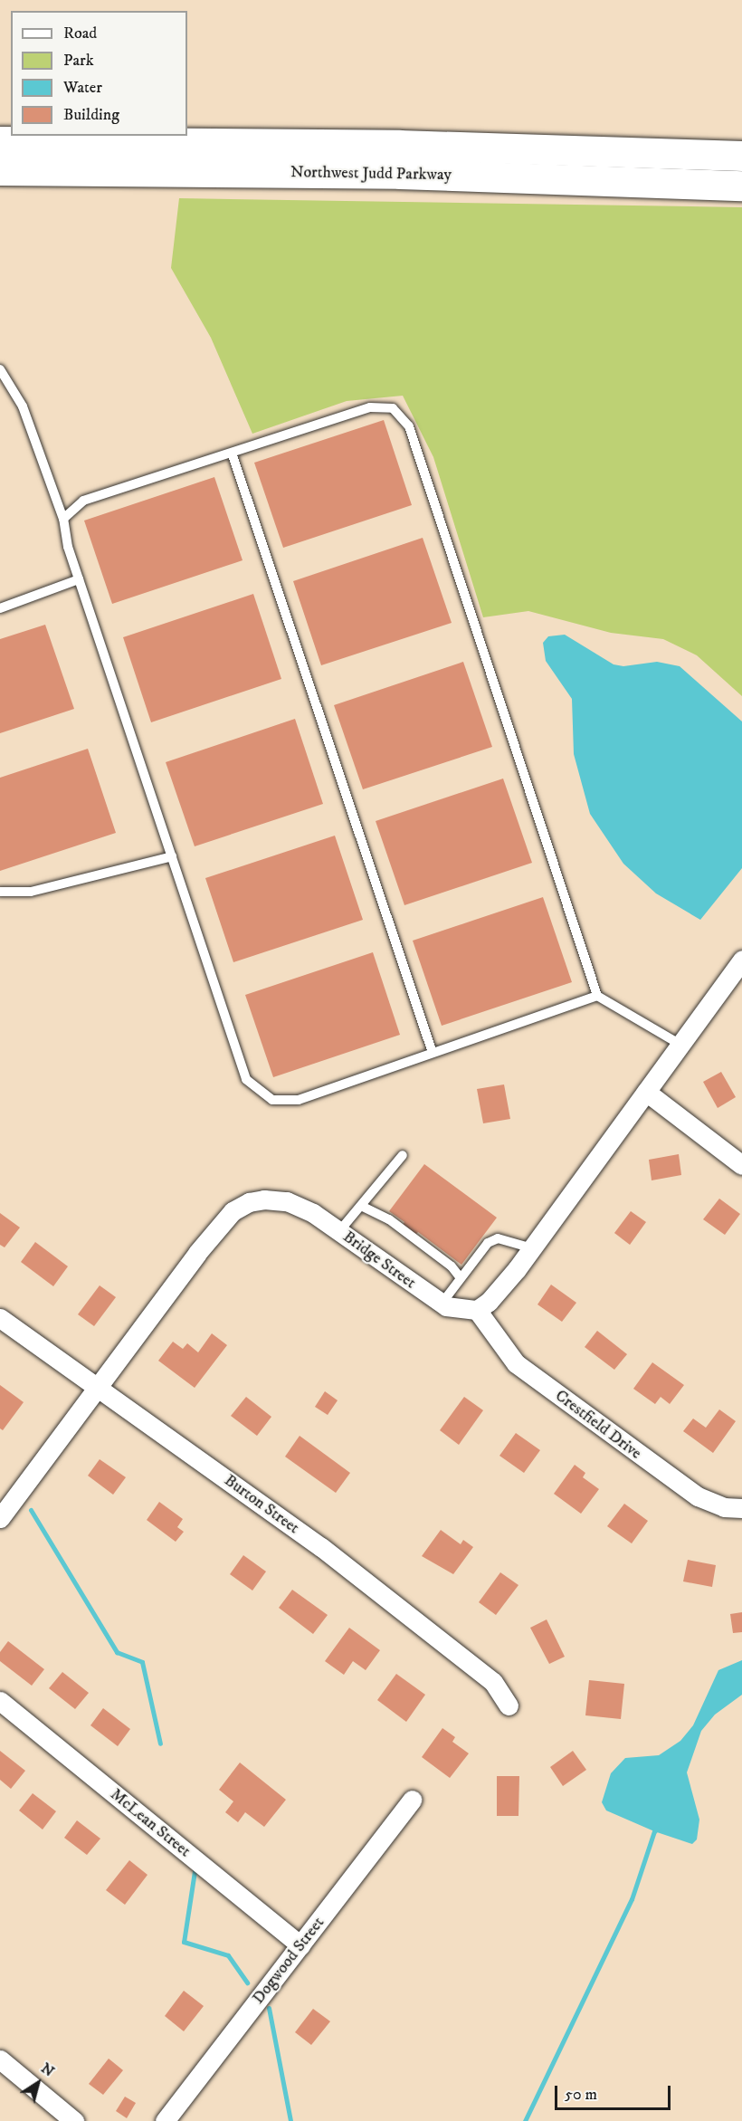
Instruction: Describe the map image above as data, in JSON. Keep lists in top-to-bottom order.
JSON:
{
  "streets": {
    "highway": ["Northwest Judd Parkway"],
    "street": [
      "Bridge Street",
      "Crestfield Drive",
      "Burton Street",
      "McLean Street",
      "Dogwood Street"
    ]
  },
  "crossings": [
    ["Bridge Street", "Crestfield Drive"],
    ["Bridge Street", "Burton Street"],
    ["McLean Street", "Dogwood Street"]
  ],
  "legend": [
    "Road",
    "Park",
    "Water",
    "Building"
  ],
  "scale_bar": "50 m",
  "north": "top right"
}
